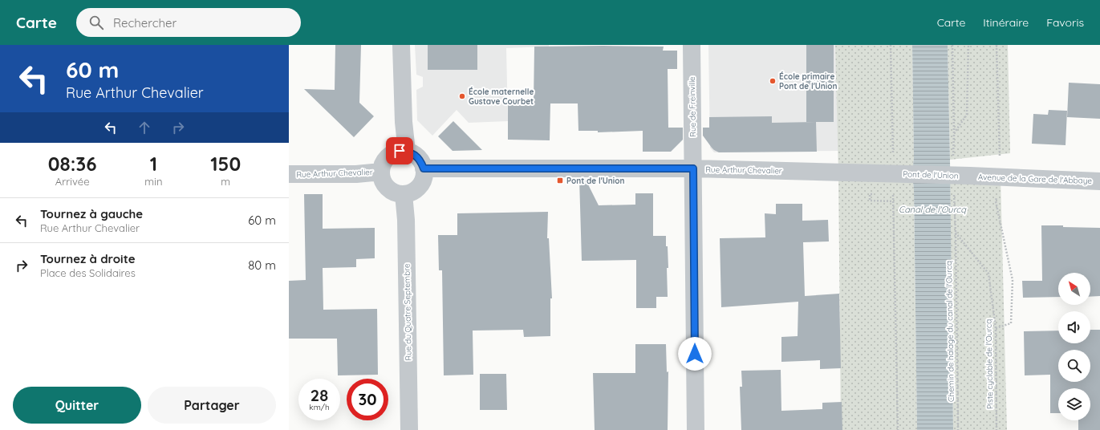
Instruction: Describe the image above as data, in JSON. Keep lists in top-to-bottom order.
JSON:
{
  "streets": {
    "street": [
      "Rue de Freinville",
      "Rue Arthur Chevalier",
      "Pont de l'Union",
      "Avenue de la Gare de l'Abbaye",
      "Rue du Quatre Septembre"
    ],
    "path": ["Chemin de halage du canal de l'Ourcq", "Piste cyclable de l'Ourcq"]
  },
  "crossings": [
    ["Rue de Freinville", "Rue Arthur Chevalier"],
    ["Rue Arthur Chevalier", "Pont de l'Union"],
    ["Rue Arthur Chevalier", "Rue du Quatre Septembre"],
    ["Pont de l'Union", "Avenue de la Gare de l'Abbaye"],
    ["Chemin de halage du canal de l'Ourcq", "Piste cyclable de l'Ourcq"]
  ],
  "water": ["Canal de l'Ourcq"],
  "places": {
    "other": ["École primaire Pont de l'Union", "École maternelle Gustave Courbet"],
    "transit": ["Pont de l'Union"]
  },
  "north": "top left",
  "page": {
    "header": "Carte",
    "search": "Rechercher",
    "nav": ["Carte", "Itinéraire", "Favoris"],
    "turn": ["60 m", "Rue Arthur Chevalier"],
    "eta": [
      "08:36",
      "Arrivée",
      "1",
      "min",
      "150",
      "m"
    ],
    "list": [
      {
        "name": "Tournez à gauche",
        "note": "Rue Arthur Chevalier",
        "value": "60 m"
      },
      {
        "name": "Tournez à droite",
        "note": "Place des Solidaires",
        "value": "80 m"
      }
    ],
    "speed": "28 km/h",
    "limit": "30",
    "buttons": ["Quitter", "Partager"]
  }
}
